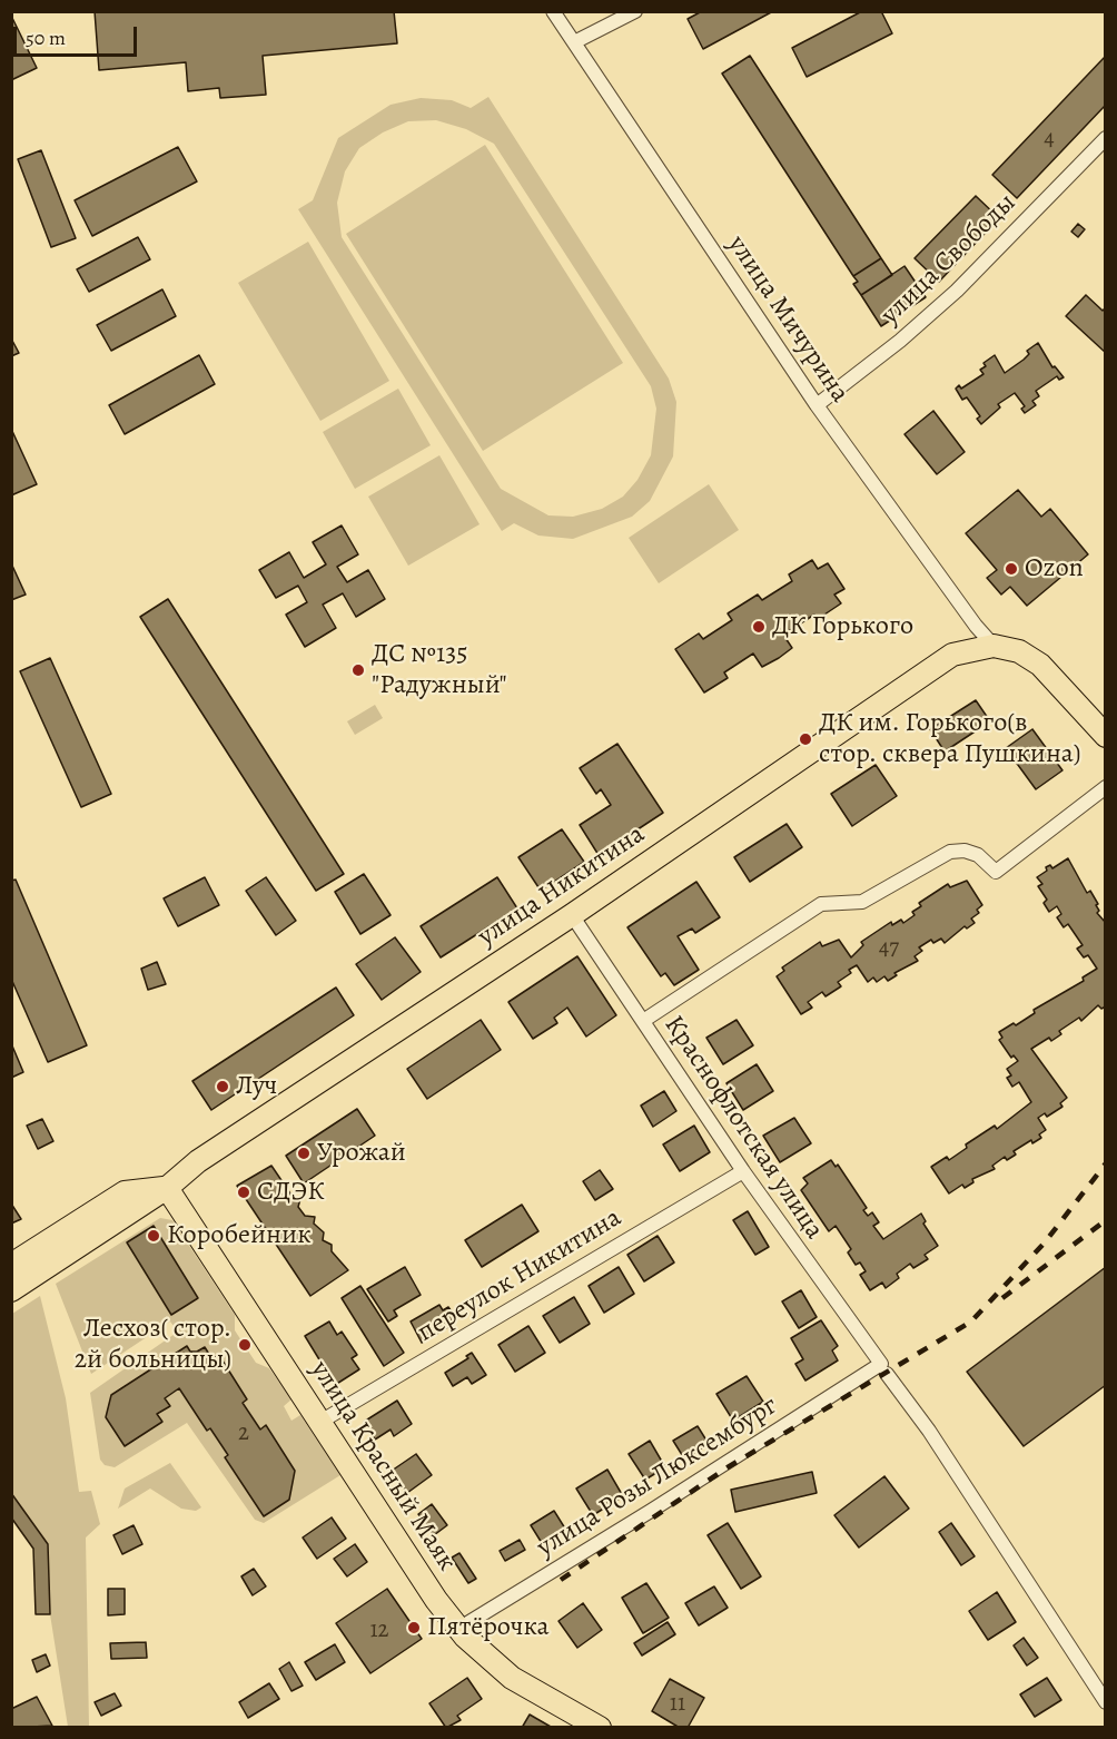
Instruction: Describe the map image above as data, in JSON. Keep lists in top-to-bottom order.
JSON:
{
  "streets": {
    "main road": ["улица Никитина", "улица Красный Маяк"],
    "street": [
      "улица Свободы",
      "улица Мичурина",
      "Краснофлотская улица",
      "переулок Никитина",
      "улица Розы Люксембург"
    ]
  },
  "crossings": [
    ["улица Свободы", "улица Мичурина"],
    ["улица Мичурина", "улица Никитина"],
    ["улица Никитина", "Краснофлотская улица"],
    ["улица Никитина", "улица Красный Маяк"],
    ["Краснофлотская улица", "переулок Никитина"],
    ["Краснофлотская улица", "улица Розы Люксембург"],
    ["переулок Никитина", "улица Красный Маяк"],
    ["улица Красный Маяк", "улица Розы Люксембург"]
  ],
  "places": [
    "Ozon",
    "ДК Горького",
    "ДС №135 \"Радужный\"",
    "ДК им. Горького(в стор. сквера Пушкина)",
    "Луч",
    "Урожай",
    "СДЭК",
    "Коробейник",
    "Лесхоз( стор. 2й больницы)",
    "Пятёрочка"
  ],
  "house_numbers": [
    "4",
    "47",
    "2",
    "12",
    "11"
  ],
  "scale_bar": "50 m"
}
